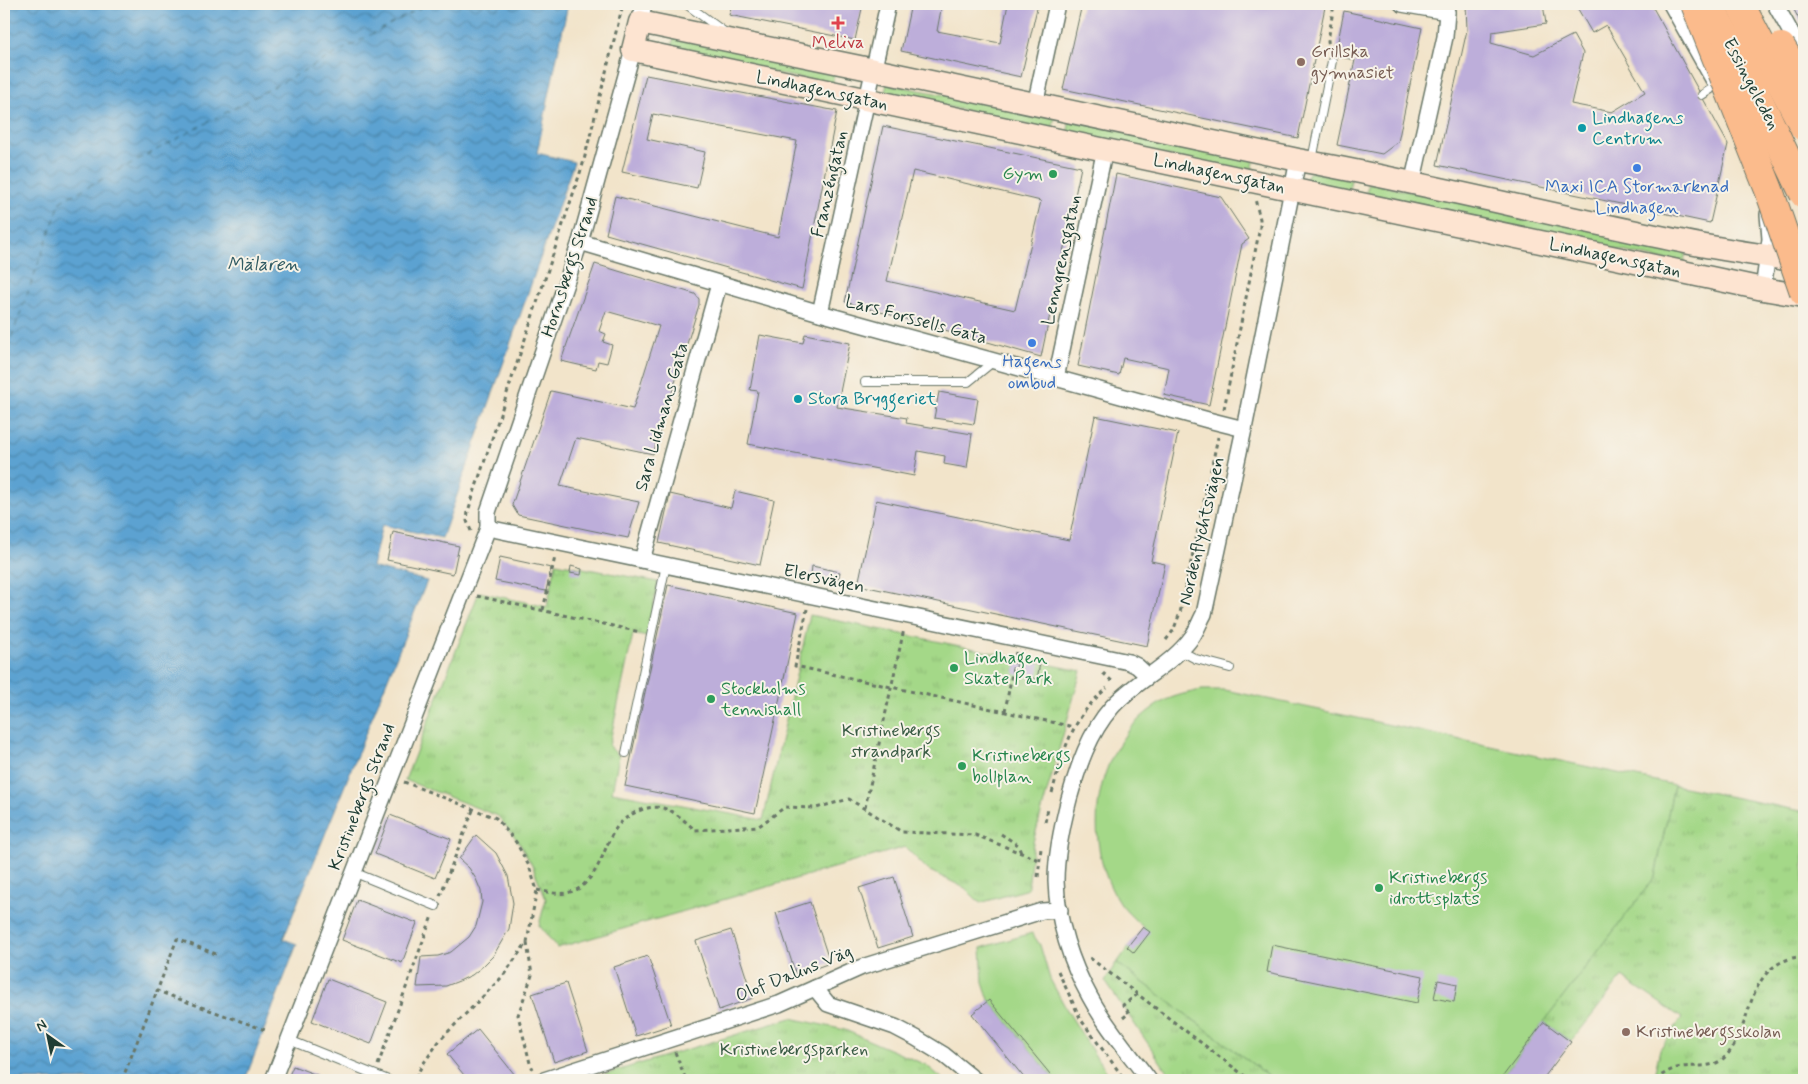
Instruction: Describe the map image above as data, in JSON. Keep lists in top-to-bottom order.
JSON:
{
  "streets": {
    "highway": ["Essingeleden"],
    "street": [
      "Lindhagensgatan",
      "Franzéngatan",
      "Lenngrensgatan",
      "Hornsbergs Strand",
      "Lars Forssells Gata",
      "Sara Lidmans Gata",
      "Nordenflychtsvägen",
      "Elersvägen",
      "Kristinebergs Strand",
      "Olof Dalins Väg"
    ]
  },
  "crossings": [
    ["Lindhagensgatan", "Franzéngatan"],
    ["Lindhagensgatan", "Lenngrensgatan"],
    ["Lindhagensgatan", "Hornsbergs Strand"],
    ["Lindhagensgatan", "Nordenflychtsvägen"],
    ["Franzéngatan", "Lars Forssells Gata"],
    ["Lenngrensgatan", "Lars Forssells Gata"],
    ["Hornsbergs Strand", "Lars Forssells Gata"],
    ["Hornsbergs Strand", "Elersvägen"],
    ["Hornsbergs Strand", "Kristinebergs Strand"],
    ["Lars Forssells Gata", "Sara Lidmans Gata"],
    ["Lars Forssells Gata", "Nordenflychtsvägen"],
    ["Sara Lidmans Gata", "Elersvägen"],
    ["Nordenflychtsvägen", "Elersvägen"],
    ["Nordenflychtsvägen", "Olof Dalins Väg"],
    ["Elersvägen", "Kristinebergs Strand"]
  ],
  "water": ["Mälaren"],
  "parks": ["Kristinebergs strandpark", "Kristinebergsparken"],
  "places": {
    "health": ["Meliva"],
    "other": [
      "Grillska gymnasiet",
      "Lindhagens Centrum",
      "Maxi ICA Stormarknad Lindhagen",
      "Gym",
      "Hagens ombud",
      "Stora Bryggeriet",
      "Lindhagen Skate Park",
      "Stockholms tennishall",
      "Kristinebergs bollplan",
      "Kristinebergs idrottsplats",
      "Kristinebergsskolan"
    ]
  },
  "north": "top left"
}
